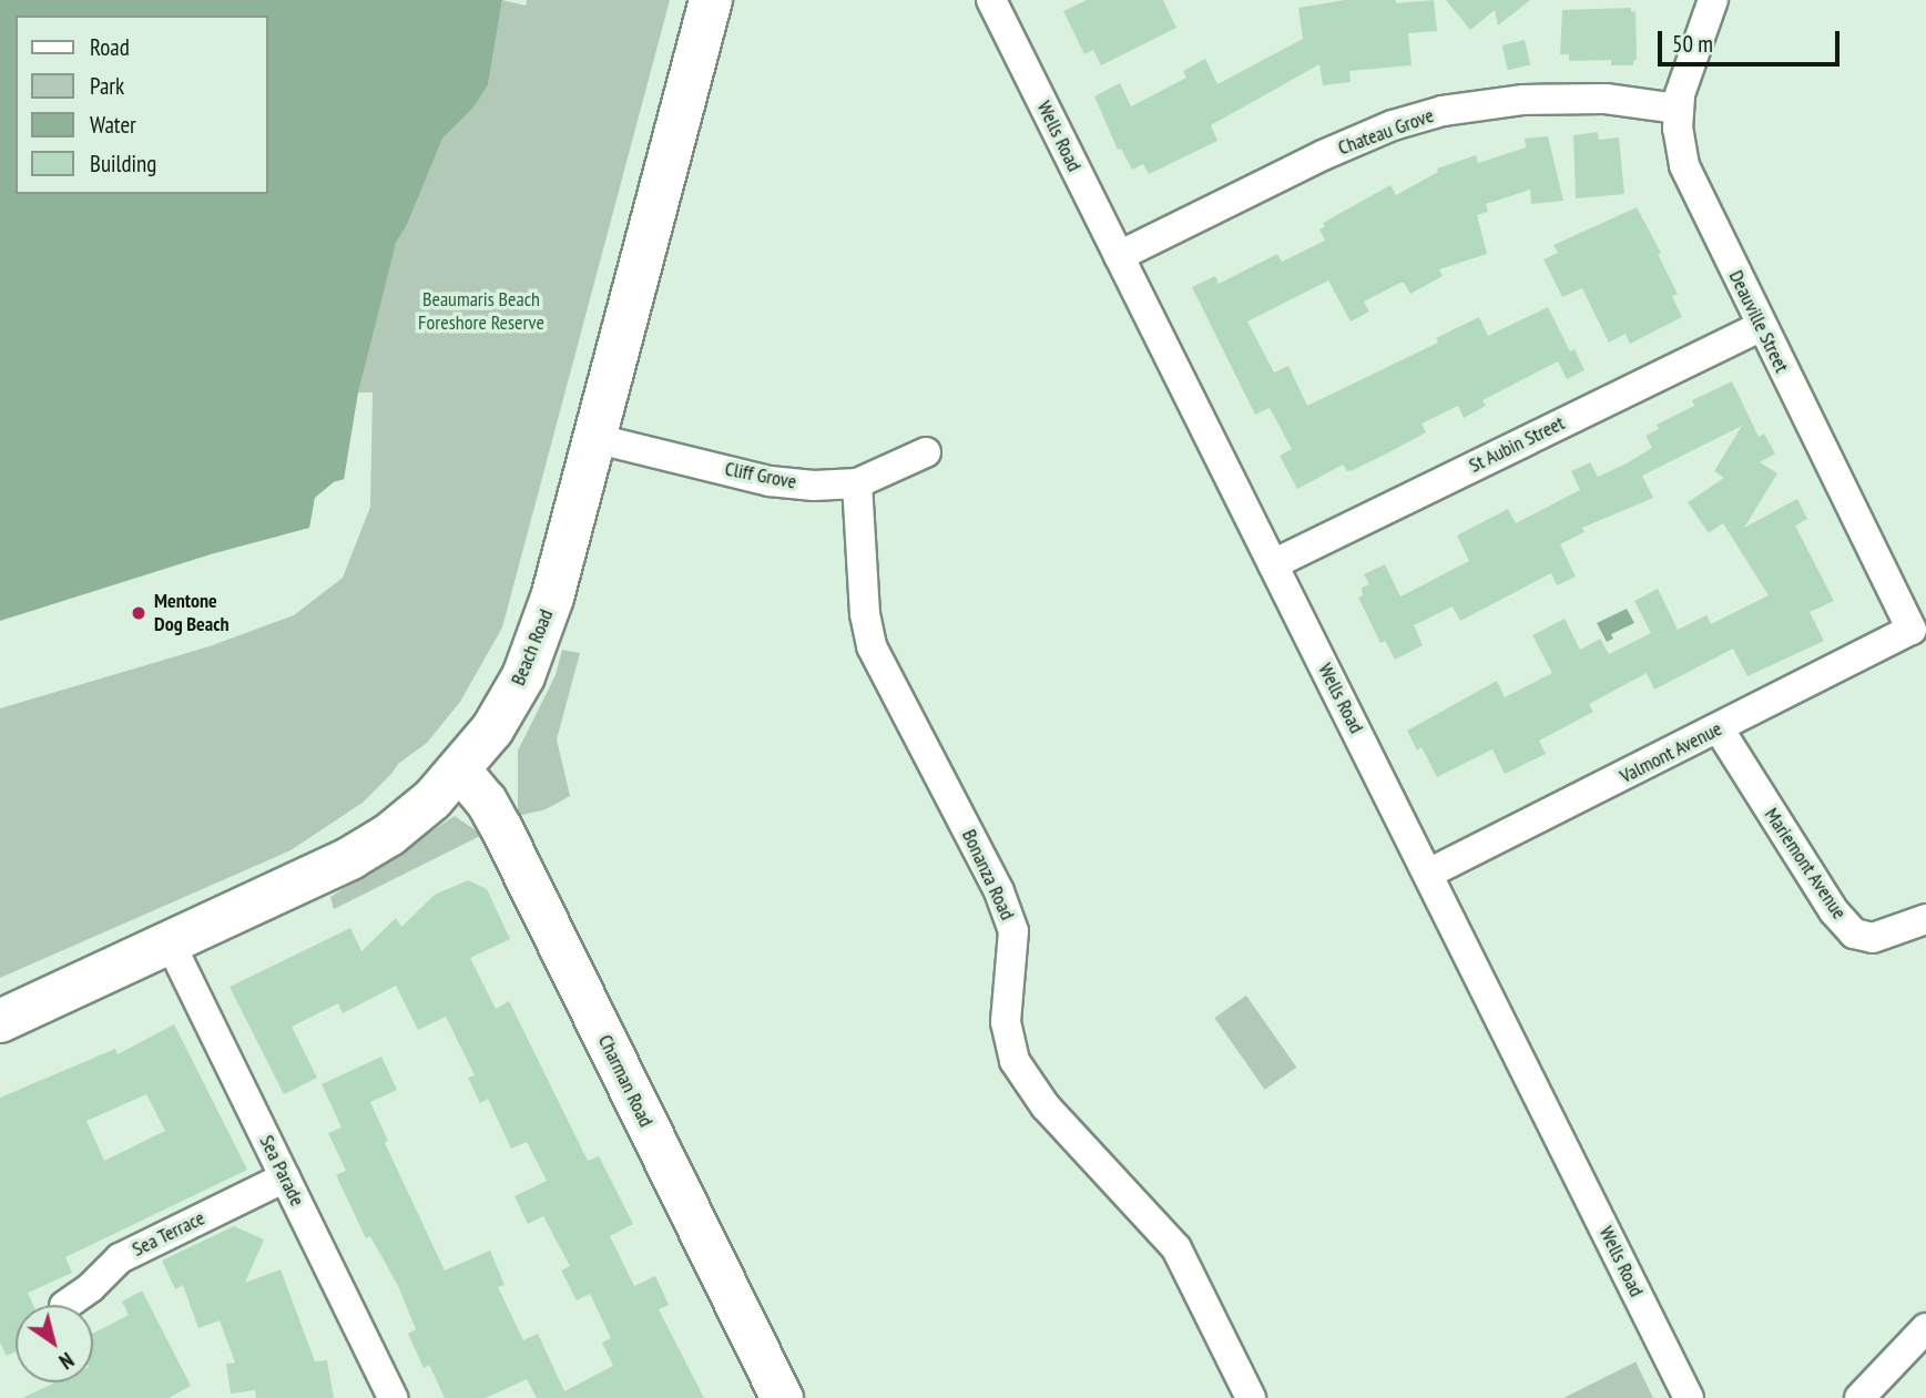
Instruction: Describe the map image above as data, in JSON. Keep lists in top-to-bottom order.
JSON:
{
  "streets": {
    "main road": ["Beach Road", "Charman Road"],
    "street": [
      "Chateau Grove",
      "Wells Road",
      "Deauville Street",
      "St Aubin Street",
      "Cliff Grove",
      "Valmont Avenue",
      "Mariemont Avenue",
      "Bonanza Road",
      "Sea Parade",
      "Sea Terrace"
    ]
  },
  "crossings": [
    ["Chateau Grove", "Wells Road"],
    ["Chateau Grove", "Deauville Street"],
    ["Wells Road", "St Aubin Street"],
    ["Wells Road", "Valmont Avenue"],
    ["Deauville Street", "St Aubin Street"],
    ["Deauville Street", "Valmont Avenue"],
    ["Cliff Grove", "Beach Road"],
    ["Cliff Grove", "Bonanza Road"],
    ["Beach Road", "Charman Road"],
    ["Beach Road", "Sea Parade"],
    ["Valmont Avenue", "Mariemont Avenue"],
    ["Sea Parade", "Sea Terrace"]
  ],
  "parks": ["Beaumaris Beach Foreshore Reserve"],
  "places": ["Mentone Dog Beach"],
  "legend": [
    "Road",
    "Park",
    "Water",
    "Building"
  ],
  "scale_bar": "50 m",
  "north": "bottom right"
}
